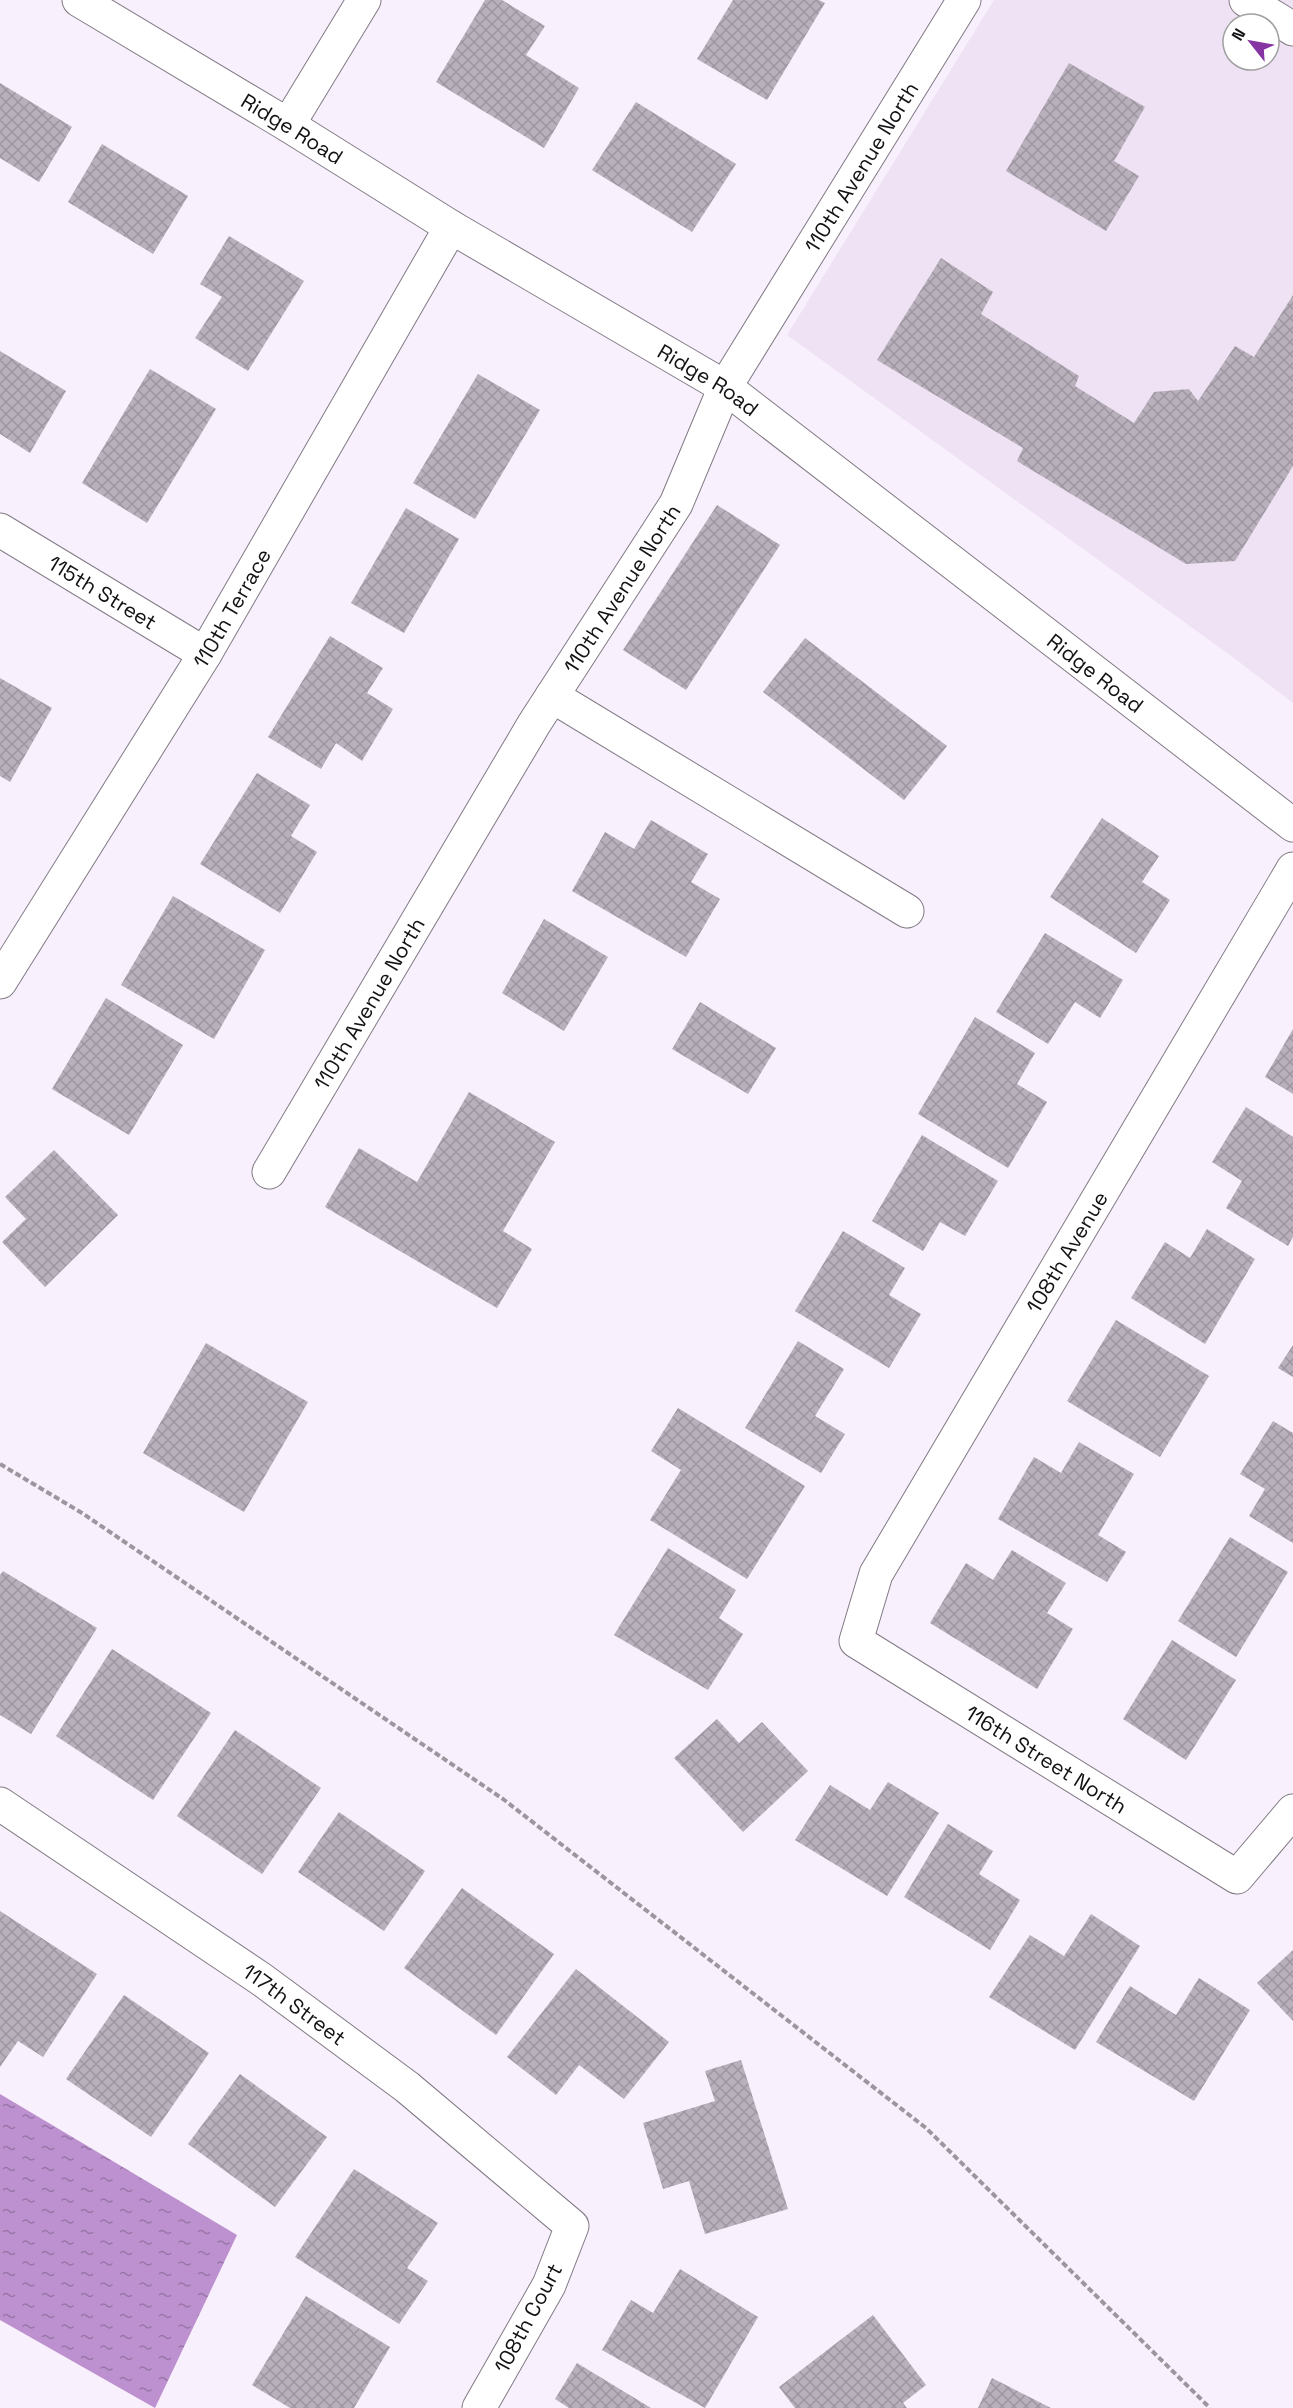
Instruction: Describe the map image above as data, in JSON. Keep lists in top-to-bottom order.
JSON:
{
  "streets": {
    "street": [
      "Ridge Road",
      "110th Avenue North",
      "115th Street",
      "110th Terrace",
      "108th Avenue",
      "116th Street North",
      "117th Street",
      "108th Court"
    ]
  },
  "crossings": [
    ["Ridge Road", "110th Avenue North"],
    ["Ridge Road", "110th Terrace"],
    ["115th Street", "110th Terrace"],
    ["108th Avenue", "116th Street North"],
    ["117th Street", "108th Court"]
  ],
  "north": "top left"
}
